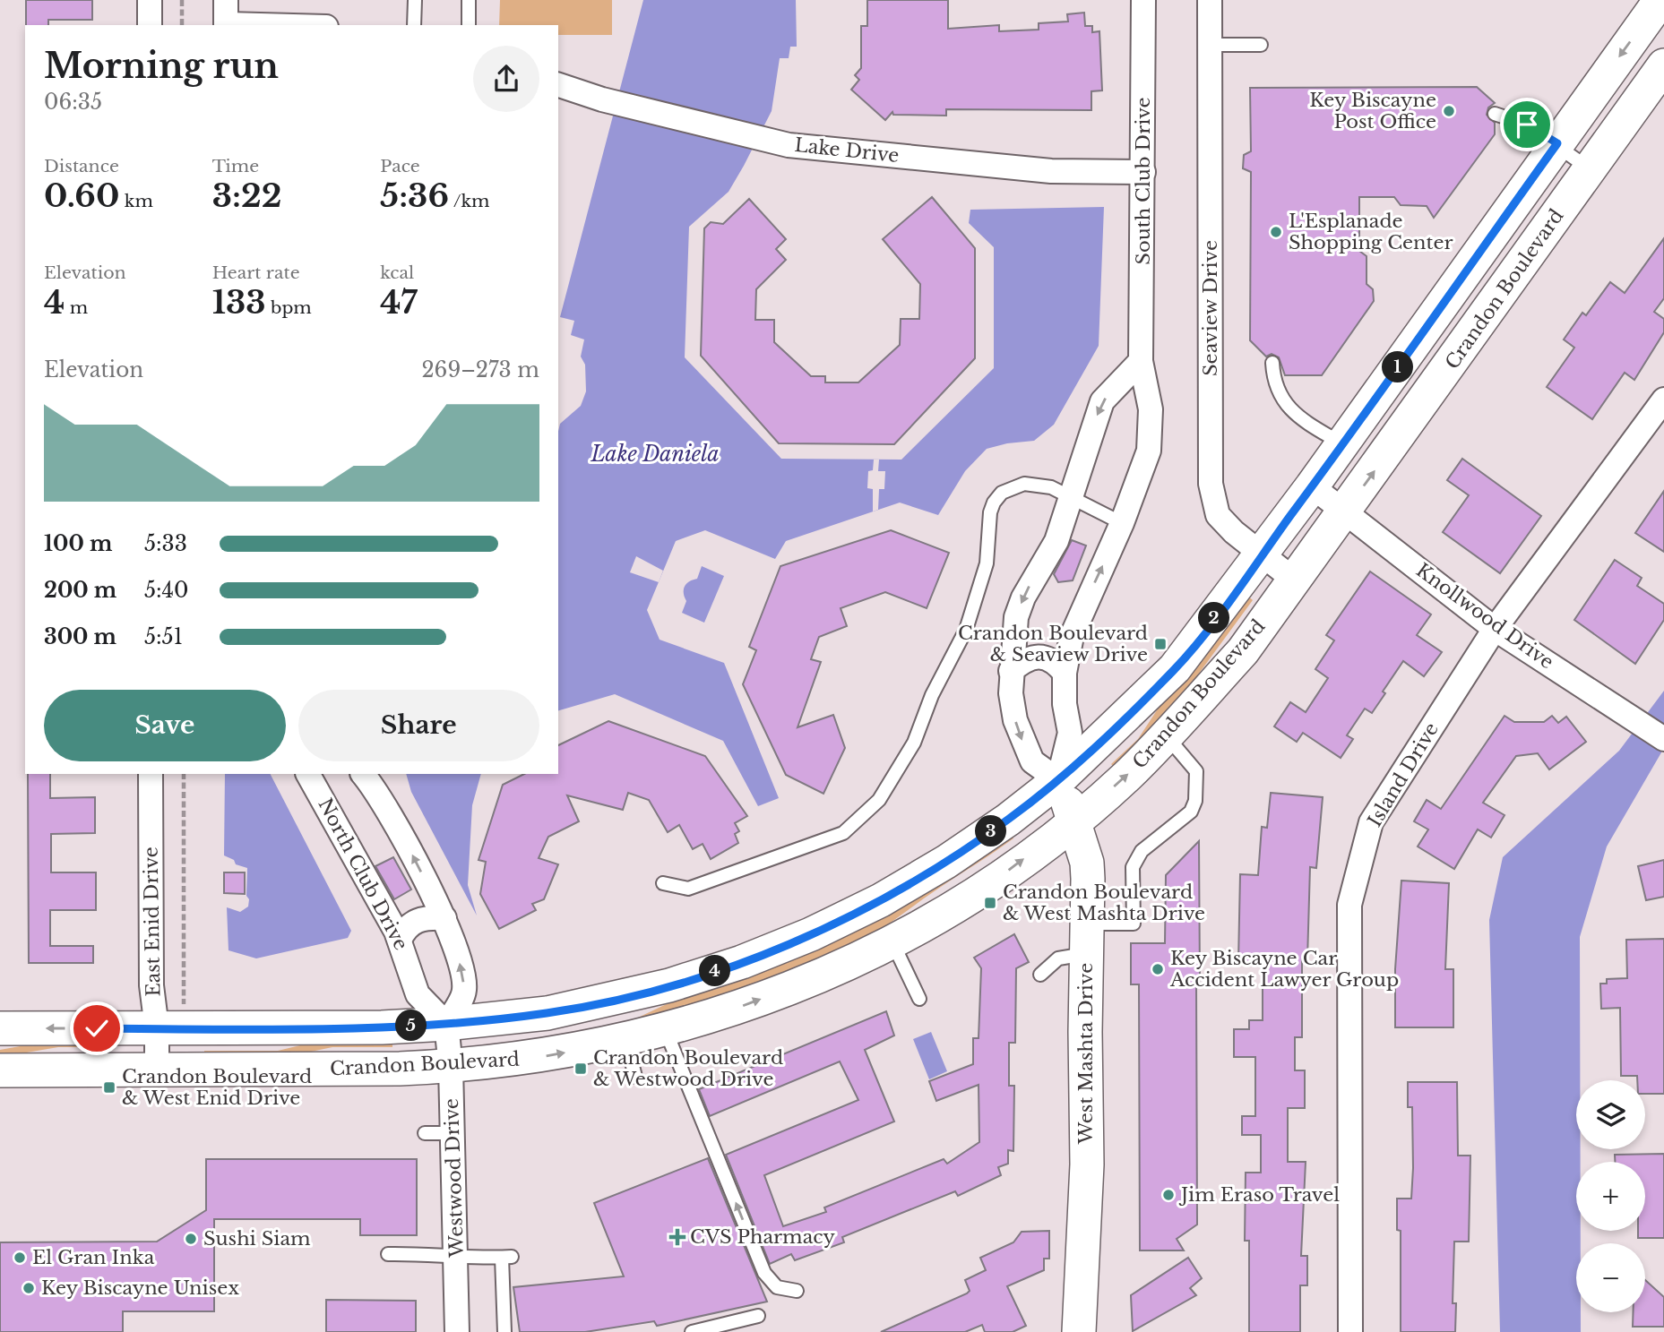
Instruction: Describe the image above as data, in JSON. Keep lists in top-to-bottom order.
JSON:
{
  "streets": {
    "main road": ["Crandon Boulevard", "West Mashta Drive"],
    "street": [
      "Lake Drive",
      "South Club Drive",
      "Seaview Drive",
      "Knollwood Drive",
      "Island Drive",
      "North Club Drive",
      "East Enid Drive",
      "Westwood Drive"
    ]
  },
  "crossings": [
    ["Lake Drive", "South Club Drive"],
    ["South Club Drive", "Crandon Boulevard"],
    ["South Club Drive", "West Mashta Drive"],
    ["Crandon Boulevard", "Seaview Drive"],
    ["Crandon Boulevard", "Knollwood Drive"],
    ["Crandon Boulevard", "North Club Drive"],
    ["Crandon Boulevard", "East Enid Drive"],
    ["Crandon Boulevard", "West Mashta Drive"],
    ["Crandon Boulevard", "Westwood Drive"],
    ["Knollwood Drive", "Island Drive"],
    ["North Club Drive", "Westwood Drive"]
  ],
  "water": ["Lake Daniela"],
  "places": {
    "other": [
      "Key Biscayne Post Office",
      "L'Esplanade Shopping Center",
      "Key Biscayne Car Accident Lawyer Group",
      "Jim Eraso Travel",
      "Sushi Siam",
      "El Gran Inka",
      "Key Biscayne Unisex"
    ],
    "transit": [
      "Crandon Boulevard & Seaview Drive",
      "Crandon Boulevard & West Mashta Drive",
      "Crandon Boulevard & Westwood Drive",
      "Crandon Boulevard & West Enid Drive"
    ],
    "health": ["CVS Pharmacy"]
  },
  "page": {
    "heading": ["Morning run", "06:35"],
    "stats": [
      ["Distance", "0.60 km"],
      ["Time", "3:22"],
      ["Pace", "5:36 /km"],
      ["Elevation", "4 m"],
      ["Heart rate", "133 bpm"],
      ["kcal", "47"]
    ],
    "chart": ["Elevation", "269–273 m"],
    "pins": [
      "1",
      "2",
      "3",
      "4",
      "5"
    ],
    "list": [
      {
        "name": "100 m",
        "note": "5:33"
      },
      {
        "name": "200 m",
        "note": "5:40"
      },
      {
        "name": "300 m",
        "note": "5:51"
      }
    ],
    "buttons": ["Save", "Share"],
    "map_buttons": ["+", "−"]
  }
}
